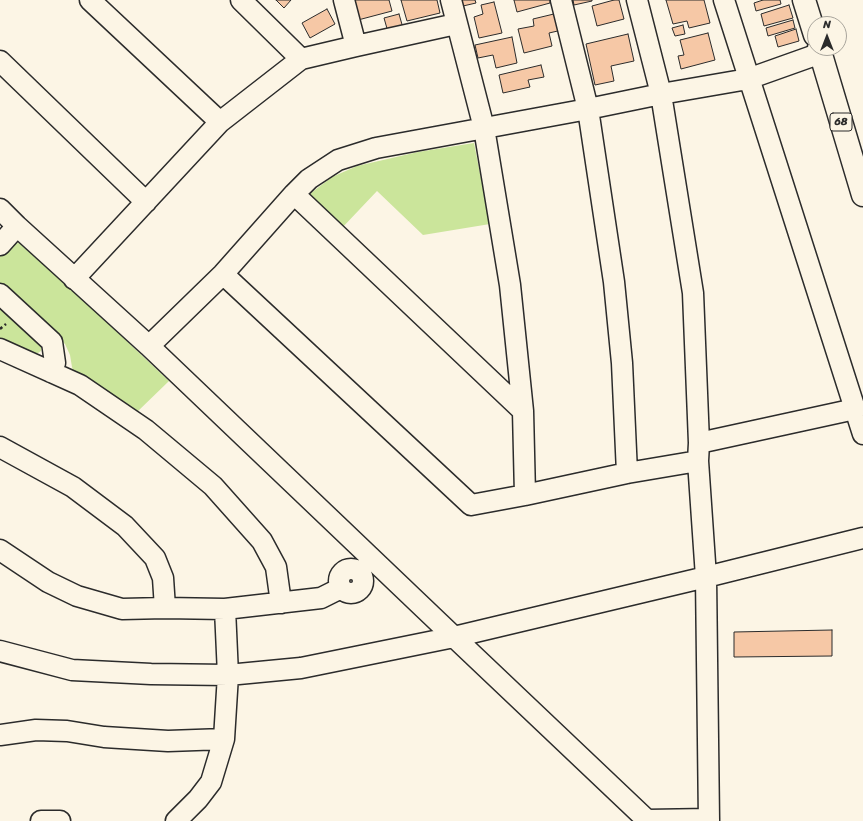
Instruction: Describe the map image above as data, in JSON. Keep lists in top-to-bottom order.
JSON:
{
  "streets": {
    "main road": ["68"]
  },
  "north": "top"
}
